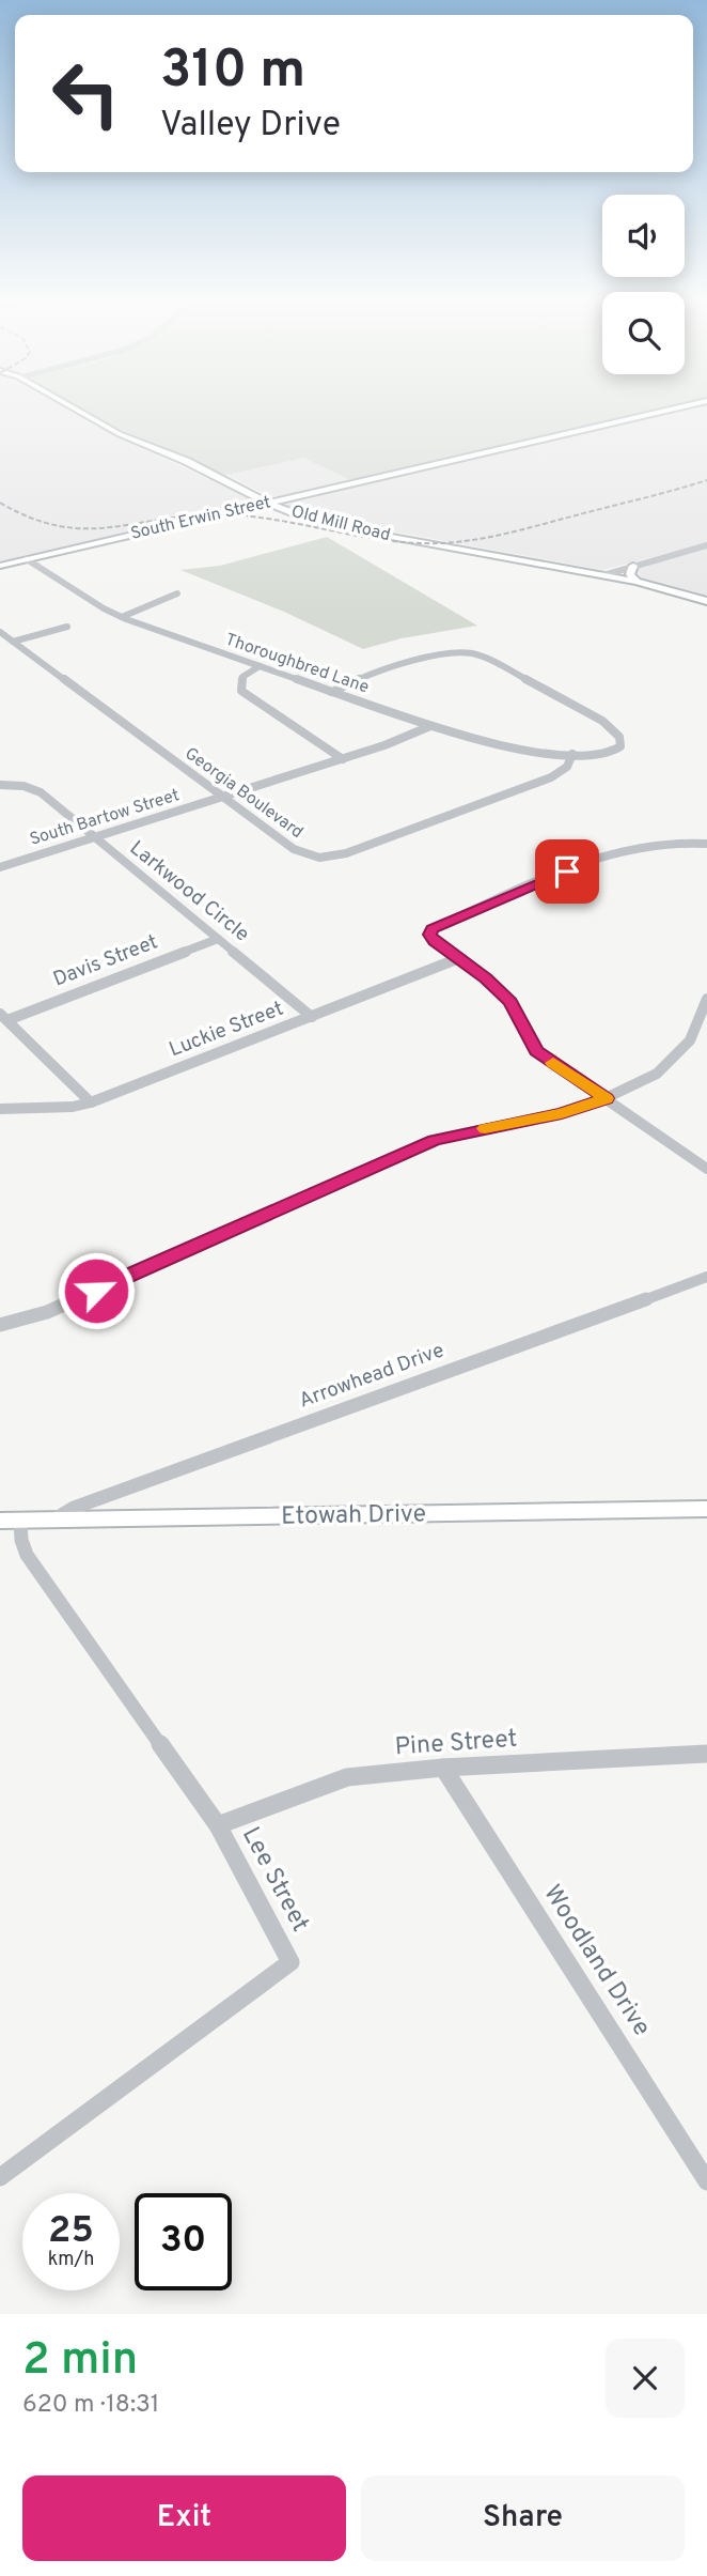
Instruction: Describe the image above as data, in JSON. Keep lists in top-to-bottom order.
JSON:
{
  "streets": {
    "street": [
      "South Erwin Street",
      "Old Mill Road",
      "Thoroughbred Lane",
      "Georgia Boulevard",
      "South Bartow Street",
      "Larkwood Circle",
      "Davis Street",
      "Luckie Street",
      "Arrowhead Drive",
      "Etowah Drive",
      "Pine Street",
      "Lee Street",
      "Woodland Drive"
    ]
  },
  "crossings": [
    ["South Erwin Street", "Old Mill Road"],
    ["South Erwin Street", "Thoroughbred Lane"],
    ["Thoroughbred Lane", "Georgia Boulevard"],
    ["Thoroughbred Lane", "South Bartow Street"],
    ["Georgia Boulevard", "South Bartow Street"],
    ["South Bartow Street", "Larkwood Circle"],
    ["Larkwood Circle", "Davis Street"],
    ["Larkwood Circle", "Luckie Street"],
    ["Arrowhead Drive", "Etowah Drive"],
    ["Etowah Drive", "Lee Street"],
    ["Pine Street", "Lee Street"],
    ["Pine Street", "Woodland Drive"]
  ],
  "page": {
    "turn": ["310 m", "Valley Drive"],
    "speed": "25 km/h",
    "limit": "30",
    "heading": ["2 min", "620 m · 18:31"],
    "buttons": ["Exit", "Share"]
  }
}
